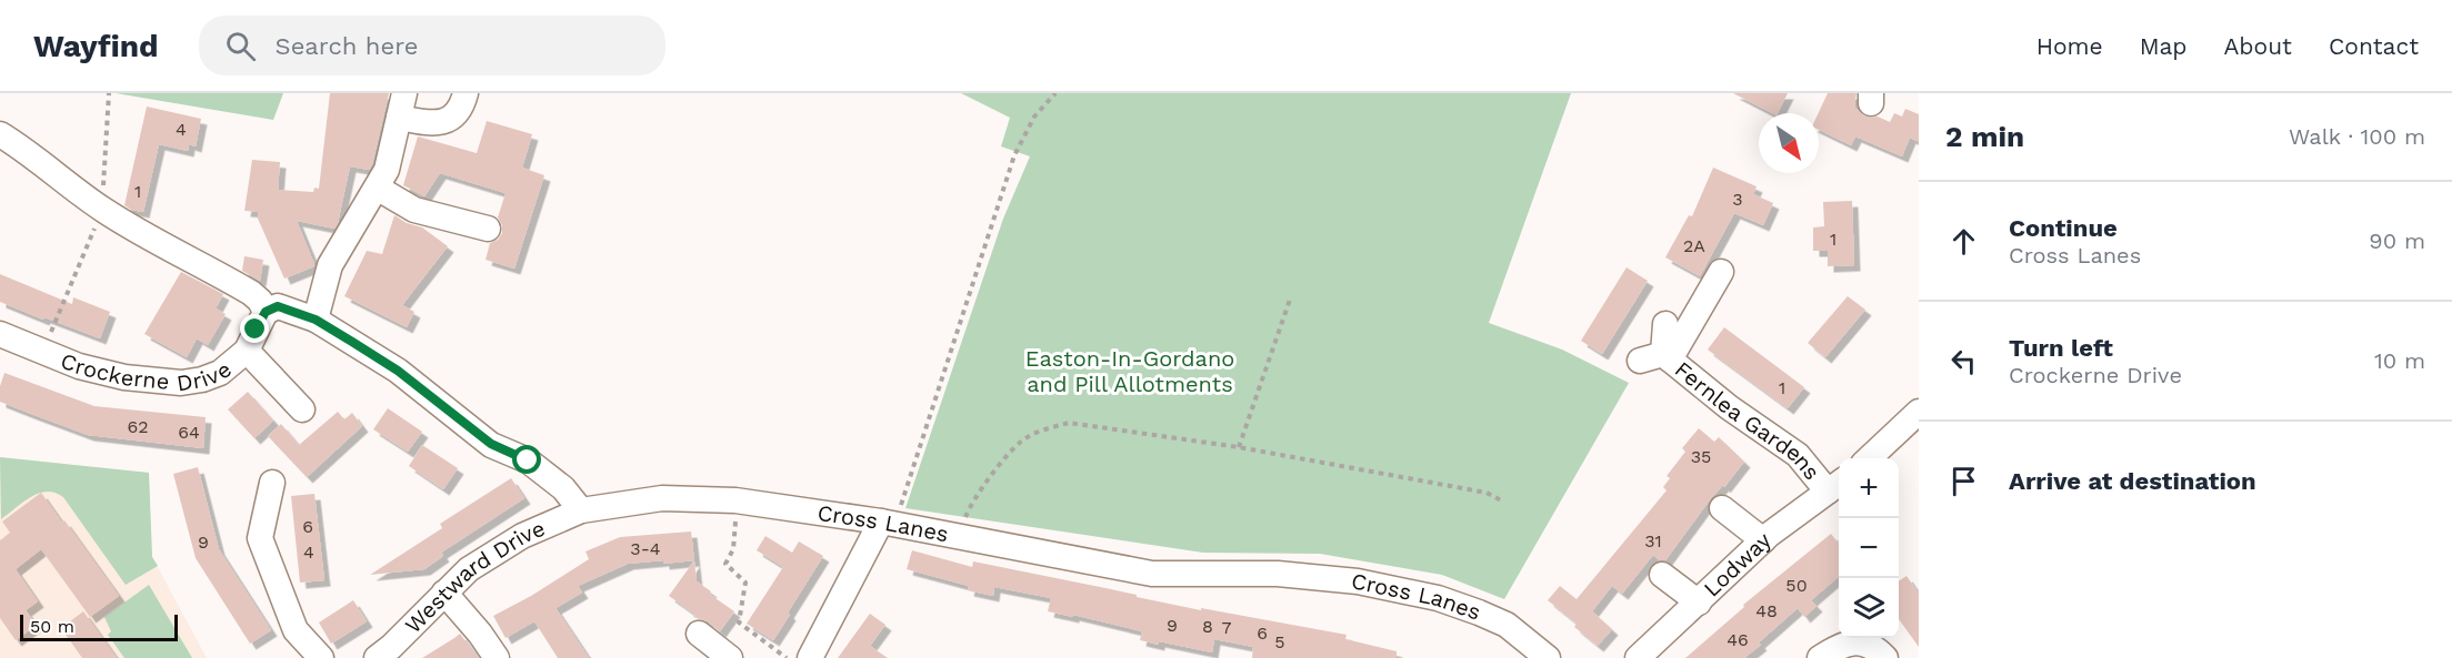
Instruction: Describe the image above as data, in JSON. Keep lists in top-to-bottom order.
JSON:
{
  "streets": {
    "street": [
      "Crockerne Drive",
      "Fernlea Gardens",
      "Cross Lanes",
      "Lodway",
      "Westward Drive"
    ]
  },
  "crossings": [
    ["Fernlea Gardens", "Lodway"],
    ["Cross Lanes", "Westward Drive"]
  ],
  "parks": ["Easton-In-Gordano and Pill Allotments"],
  "house_numbers": [
    "4",
    "1",
    "3",
    "1",
    "2A",
    "1",
    "62",
    "64",
    "35",
    "6",
    "31",
    "9",
    "3-4",
    "4",
    "50",
    "48",
    "9",
    "8",
    "7",
    "6",
    "46",
    "5"
  ],
  "scale_bar": "50 m",
  "north": "bottom right",
  "page": {
    "header": "Wayfind",
    "search": "Search here",
    "nav": [
      "Home",
      "Map",
      "About",
      "Contact"
    ],
    "heading": ["2 min", "Walk · 100 m"],
    "list": [
      ["Continue", "Cross Lanes", "90 m"],
      ["Turn left", "Crockerne Drive", "10 m"],
      "Arrive at destination"
    ],
    "map_buttons": ["+", "−"],
    "scale": "50 m"
  }
}
